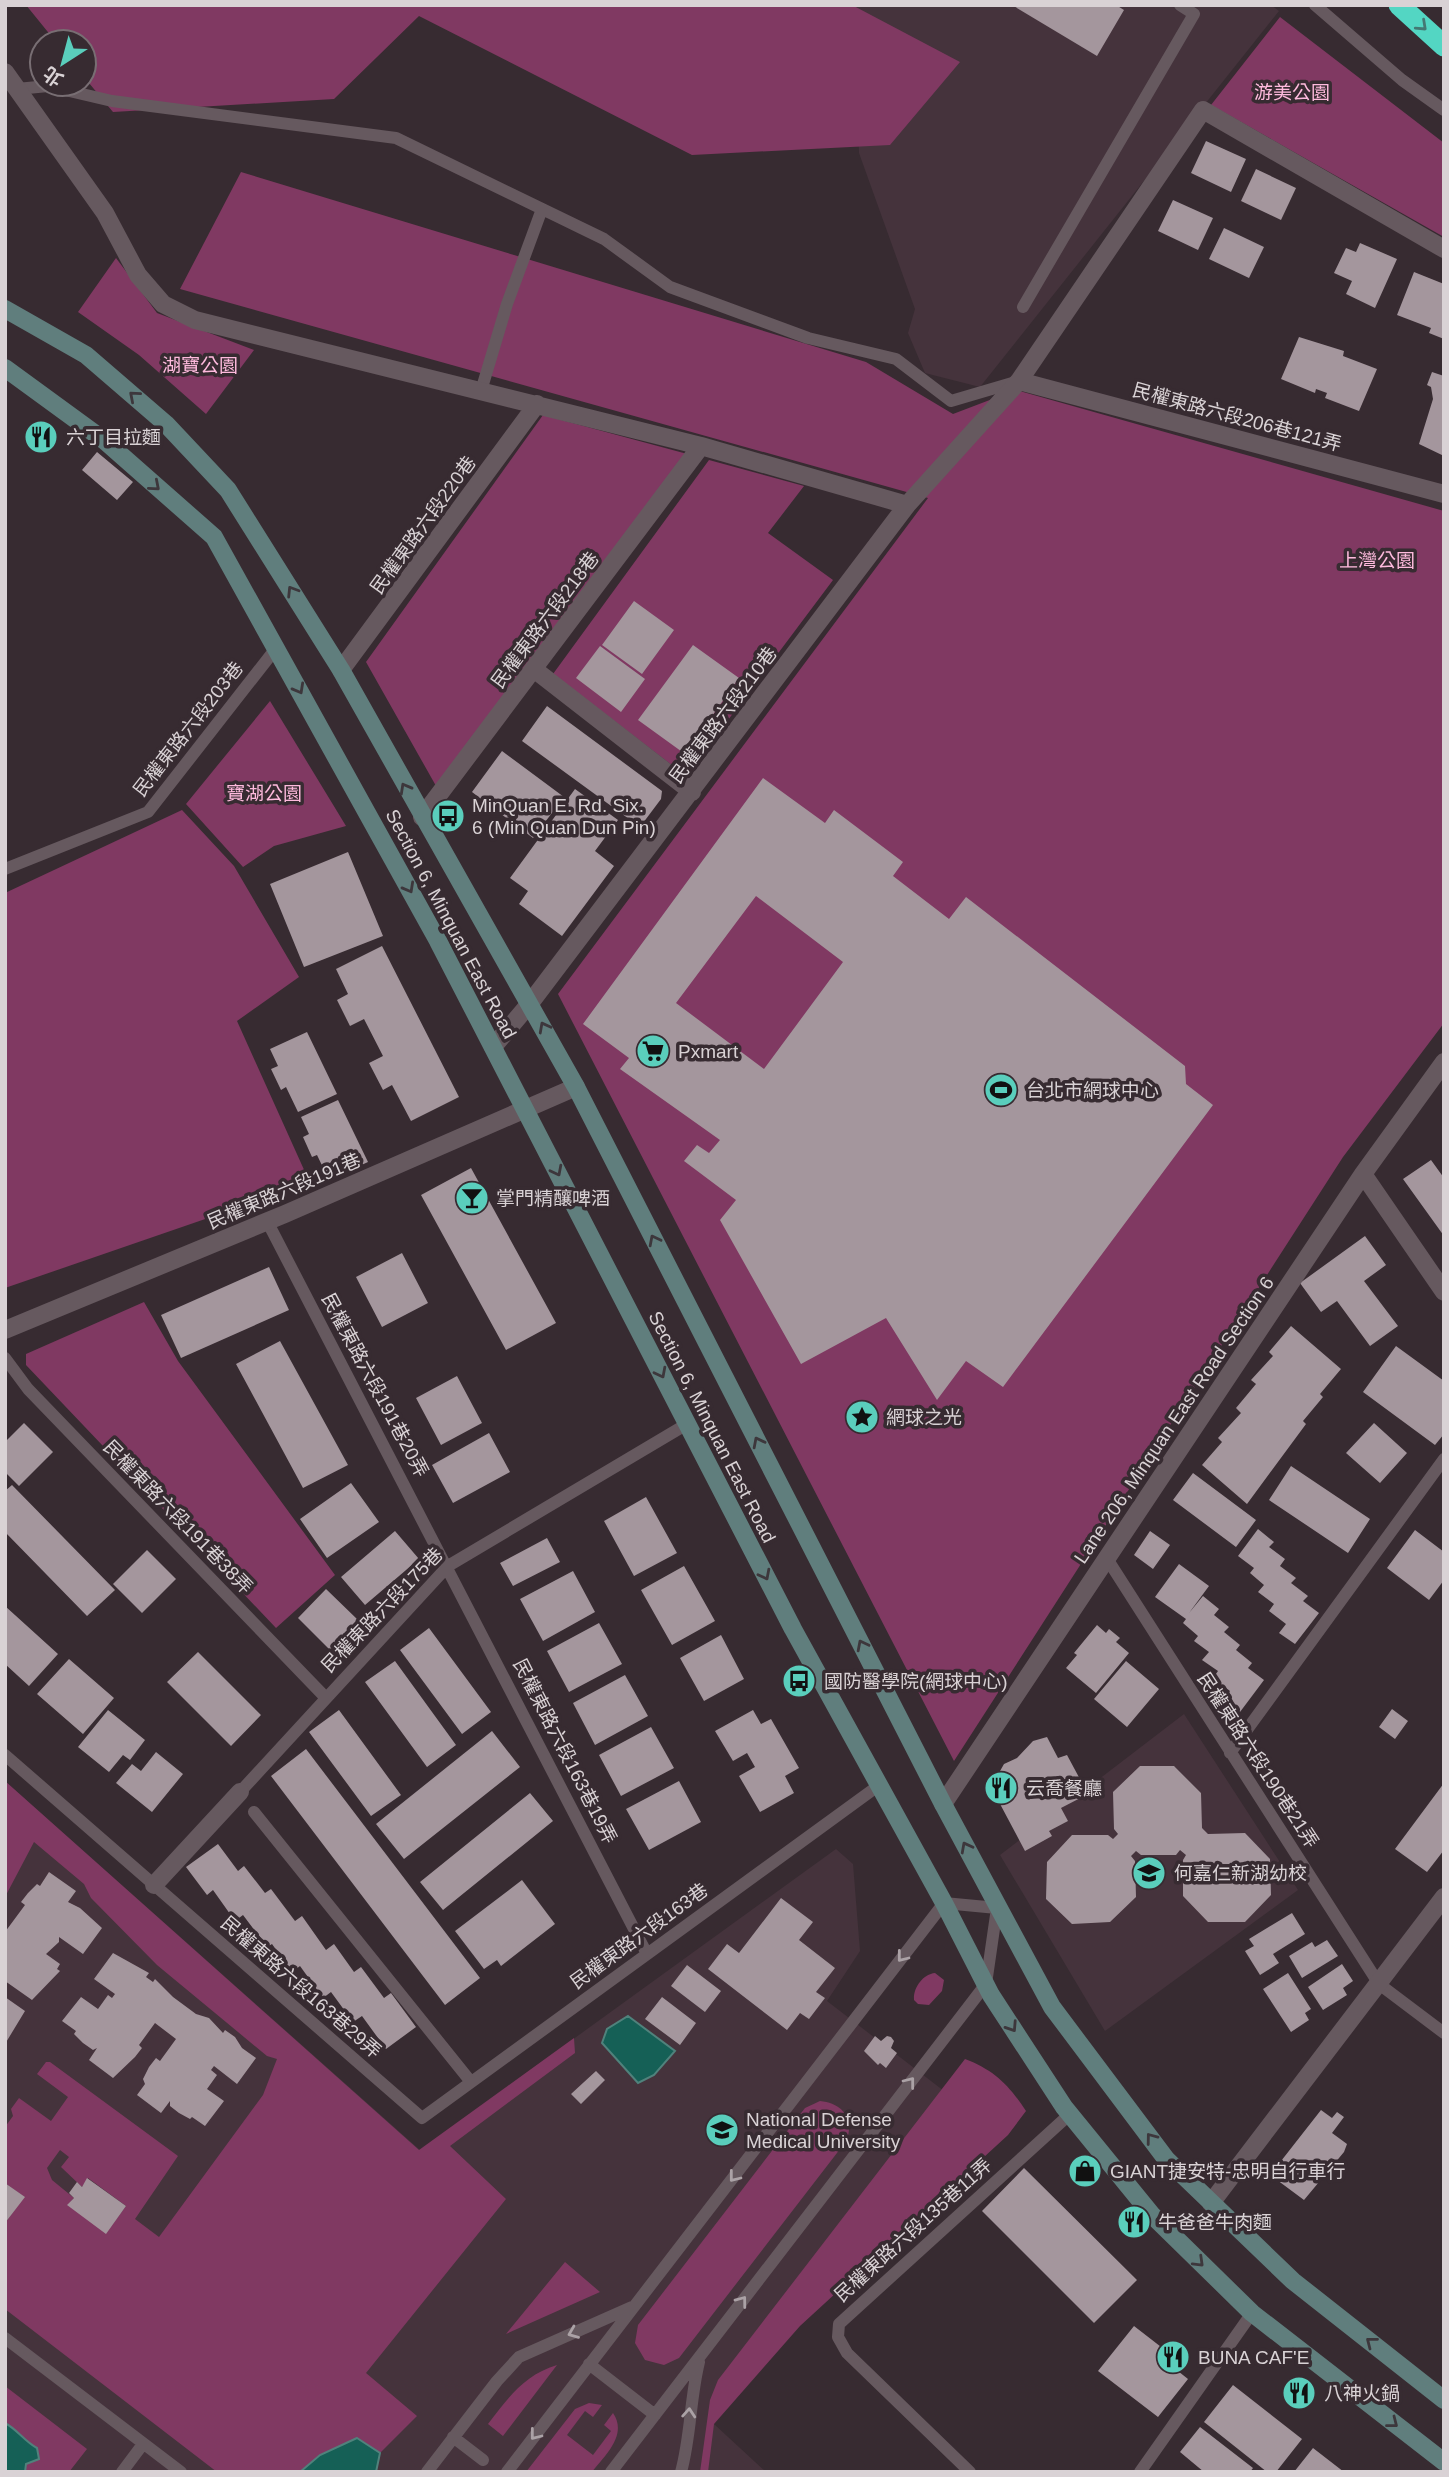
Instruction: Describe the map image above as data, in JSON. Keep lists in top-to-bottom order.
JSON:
{
  "streets": {
    "main road": ["Section 6, Minquan East Road"],
    "street": [
      "民權東路六段206巷121弄",
      "民權東路六段220巷",
      "民權東路六段218巷",
      "民權東路六段210巷",
      "民權東路六段191巷",
      "Lane 206, Minquan East Road Section 6",
      "民權東路六段175巷"
    ],
    "lane": [
      "民權東路六段203巷",
      "民權東路六段191巷20弄",
      "民權東路六段191巷38弄",
      "民權東路六段163巷19弄",
      "民權東路六段190巷21弄",
      "民權東路六段163巷",
      "民權東路六段163巷29弄",
      "民權東路六段135巷11弄"
    ]
  },
  "crossings": [
    ["民權東路六段206巷121弄", "民權東路六段210巷"],
    ["民權東路六段220巷", "Section 6, Minquan East Road"],
    ["民權東路六段218巷", "Section 6, Minquan East Road"],
    ["民權東路六段210巷", "Section 6, Minquan East Road"],
    ["民權東路六段203巷", "Section 6, Minquan East Road"],
    ["Section 6, Minquan East Road", "民權東路六段191巷"],
    ["Section 6, Minquan East Road", "Lane 206, Minquan East Road Section 6"],
    ["Section 6, Minquan East Road", "民權東路六段175巷"],
    ["Section 6, Minquan East Road", "民權東路六段163巷"],
    ["Section 6, Minquan East Road", "民權東路六段135巷11弄"],
    ["民權東路六段191巷", "民權東路六段191巷20弄"],
    ["民權東路六段191巷20弄", "民權東路六段175巷"],
    ["民權東路六段191巷20弄", "民權東路六段163巷19弄"],
    ["Lane 206, Minquan East Road Section 6", "民權東路六段190巷21弄"],
    ["民權東路六段191巷38弄", "民權東路六段175巷"],
    ["民權東路六段175巷", "民權東路六段163巷19弄"],
    ["民權東路六段175巷", "民權東路六段163巷29弄"],
    ["民權東路六段163巷19弄", "民權東路六段163巷"],
    ["民權東路六段163巷", "民權東路六段163巷29弄"]
  ],
  "parks": [
    "游美公園",
    "湖寶公園",
    "上灣公園",
    "寶湖公園"
  ],
  "places": {
    "restaurant": [
      "六丁目拉麵",
      "云喬餐廳",
      "牛爸爸牛肉麵",
      "BUNA CAF'E",
      "八神火鍋"
    ],
    "bus stop": ["MinQuan E. Rd. Six. 6 (Min Quan Dun Pin)", "國防醫學院(網球中心)"],
    "supermarket": ["Pxmart"],
    "sports": ["台北市網球中心"],
    "bar": ["掌門精釀啤酒"],
    "place": ["網球之光"],
    "school or university": ["何嘉仁新湖幼校", "National Defense Medical University"],
    "shop": ["GIANT捷安特-忠明自行車行"]
  },
  "north": "bottom left"
}
